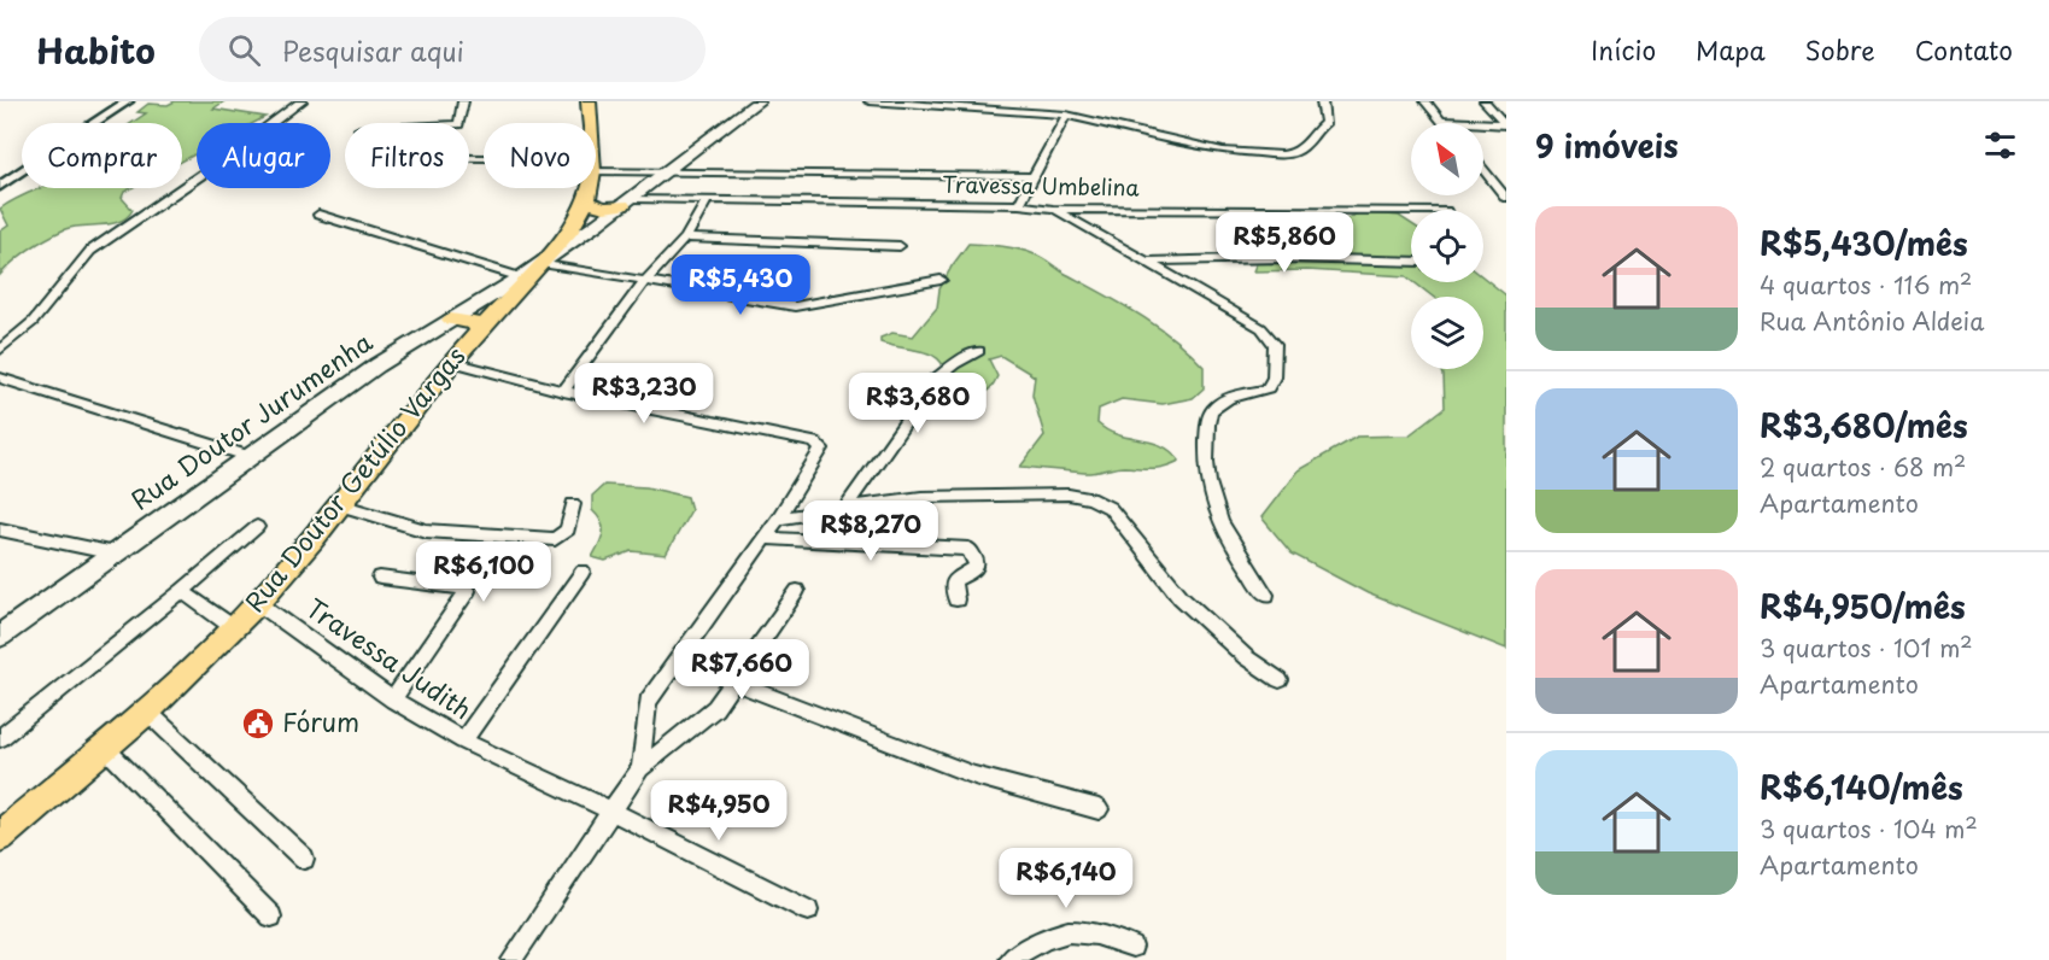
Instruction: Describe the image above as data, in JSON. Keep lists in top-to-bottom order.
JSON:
{
  "streets": {
    "main road": ["Rua Doutor Jurumenha", "Rua Doutor Getúlio Vargas"],
    "street": ["Travessa Umbelina", "Travessa Judith"]
  },
  "crossings": [
    ["Travessa Umbelina", "Rua Doutor Jurumenha"],
    ["Rua Doutor Jurumenha", "Rua Doutor Getúlio Vargas"],
    ["Rua Doutor Getúlio Vargas", "Travessa Judith"]
  ],
  "places": {
    "public building": ["Fórum"]
  },
  "north": "top left",
  "page": {
    "header": "Habito",
    "search": "Pesquisar aqui",
    "nav": [
      "Início",
      "Mapa",
      "Sobre",
      "Contato"
    ],
    "heading": "9 imóveis",
    "chip": [
      "Comprar",
      "Alugar",
      "Filtros",
      "Novo"
    ],
    "list": [
      {
        "name": "R$5,430/mês",
        "note": "4 quartos · 116 m² · Rua Antônio Aldeia"
      },
      {
        "name": "R$3,680/mês",
        "note": "2 quartos · 68 m² · Apartamento"
      },
      {
        "name": "R$4,950/mês",
        "note": "3 quartos · 101 m² · Apartamento"
      },
      {
        "name": "R$6,140/mês",
        "note": "3 quartos · 104 m² · Apartamento"
      }
    ],
    "price": [
      "R$5,860",
      "R$5,430",
      "R$3,230",
      "R$3,680",
      "R$8,270",
      "R$6,100",
      "R$7,660",
      "R$4,950",
      "R$6,140"
    ]
  }
}
